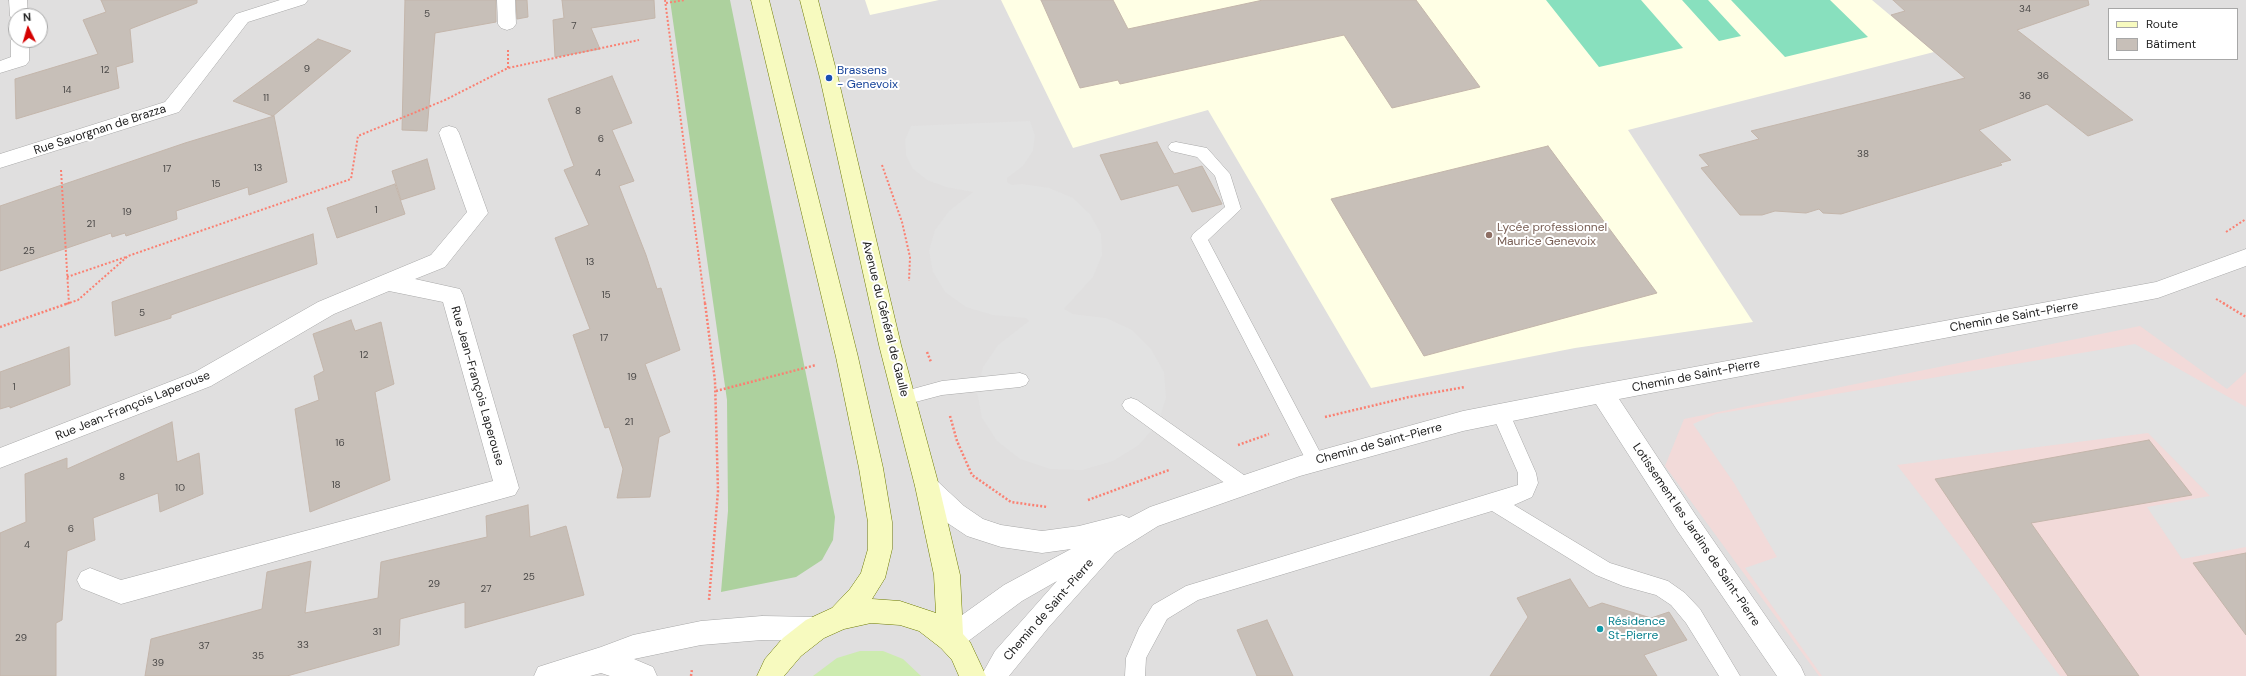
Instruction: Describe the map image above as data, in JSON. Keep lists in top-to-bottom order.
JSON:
{
  "streets": {
    "street": [
      "Rue Savorgnan de Brazza",
      "Chemin de Saint-Pierre",
      "Avenue du Général de Gaulle",
      "Rue Jean-François Laperouse",
      "Lotissement les Jardins de Saint-Pierre"
    ]
  },
  "crossings": [
    ["Chemin de Saint-Pierre", "Avenue du Général de Gaulle"],
    ["Chemin de Saint-Pierre", "Lotissement les Jardins de Saint-Pierre"]
  ],
  "places": ["Brassens - Genevoix", "Lycée professionnel Maurice Genevoix", "Résidence St-Pierre"],
  "house_numbers": [
    "34",
    "5",
    "7",
    "9",
    "12",
    "36",
    "14",
    "36",
    "11",
    "8",
    "6",
    "38",
    "13",
    "17",
    "4",
    "15",
    "1",
    "19",
    "21",
    "25",
    "13",
    "15",
    "5",
    "17",
    "12",
    "19",
    "1",
    "21",
    "16",
    "8",
    "18",
    "10",
    "6",
    "4",
    "25",
    "29",
    "27",
    "31",
    "29",
    "33",
    "37",
    "35",
    "39"
  ],
  "legend": ["Route", "Bâtiment"],
  "north": "top"
}
